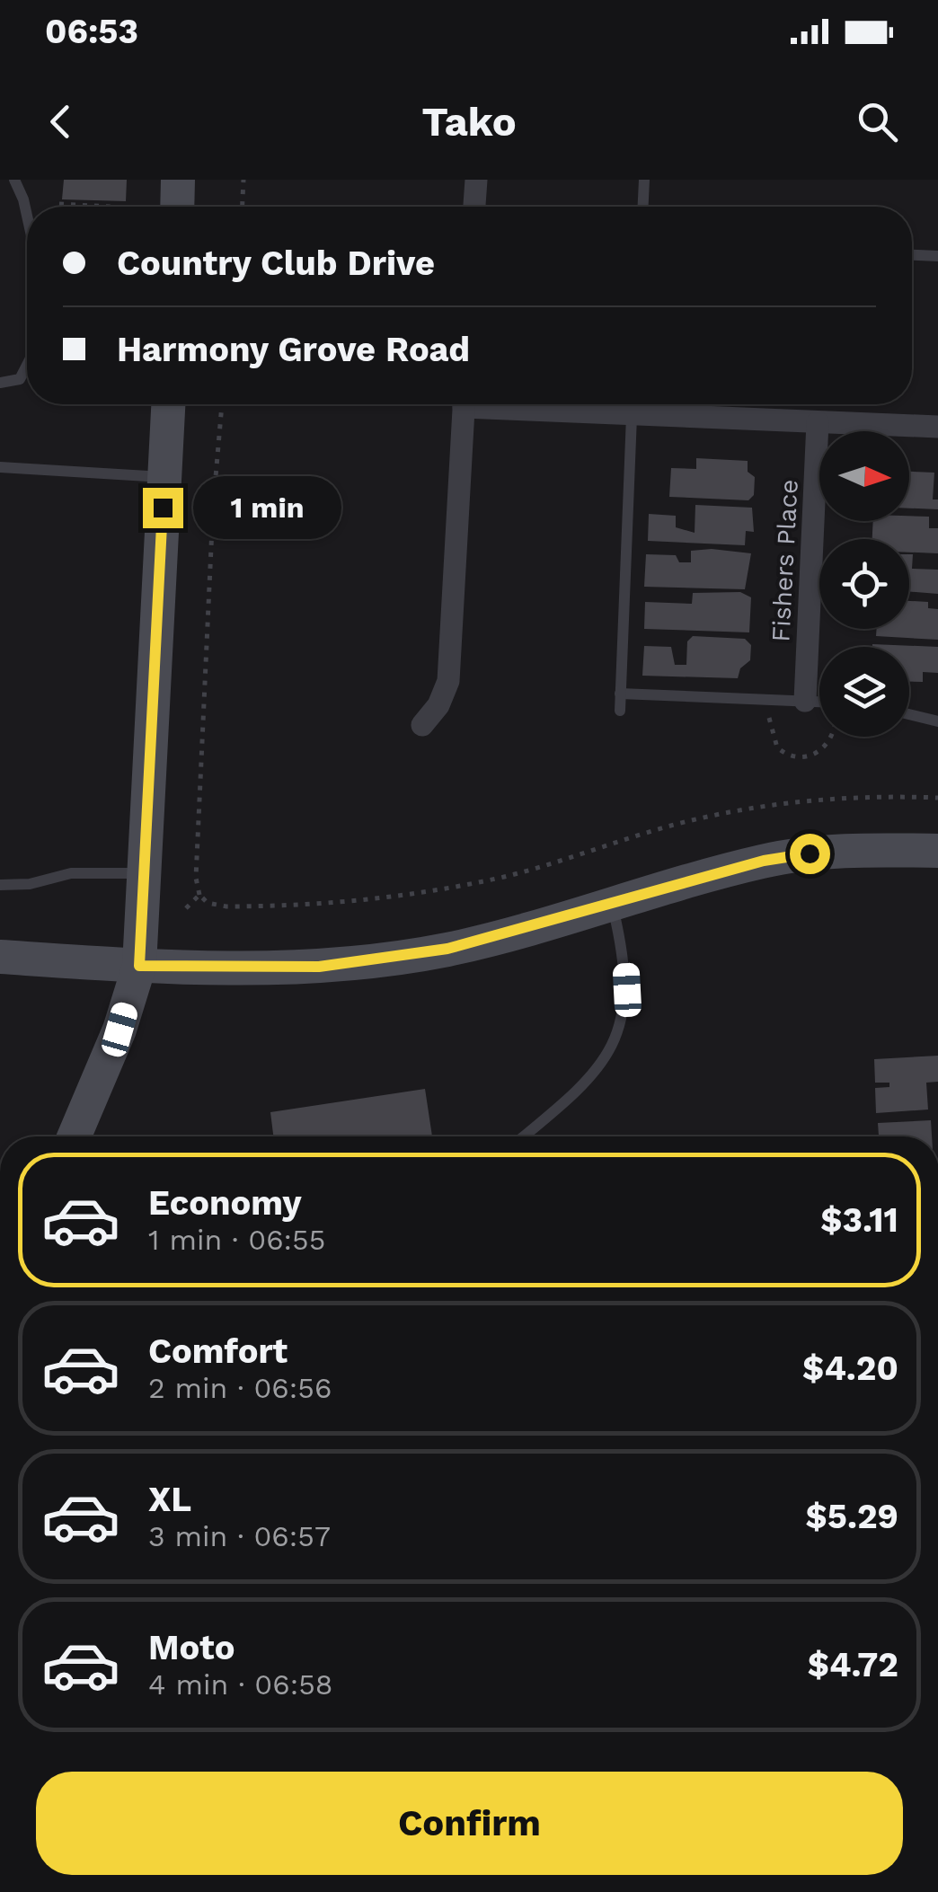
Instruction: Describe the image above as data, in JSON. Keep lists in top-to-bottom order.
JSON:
{
  "streets": {
    "street": ["Fishers Place"]
  },
  "north": "right",
  "page": {
    "status": "06:53",
    "header": "Tako",
    "banner": ["Country Club Drive", "Harmony Grove Road"],
    "bubble": "1 min",
    "list": [
      {
        "name": "Economy",
        "note": "1 min · 06:55",
        "value": "$3.11"
      },
      {
        "name": "Comfort",
        "note": "2 min · 06:56",
        "value": "$4.20"
      },
      {
        "name": "XL",
        "note": "3 min · 06:57",
        "value": "$5.29"
      },
      {
        "name": "Moto",
        "note": "4 min · 06:58",
        "value": "$4.72"
      }
    ],
    "buttons": "Confirm"
  }
}
